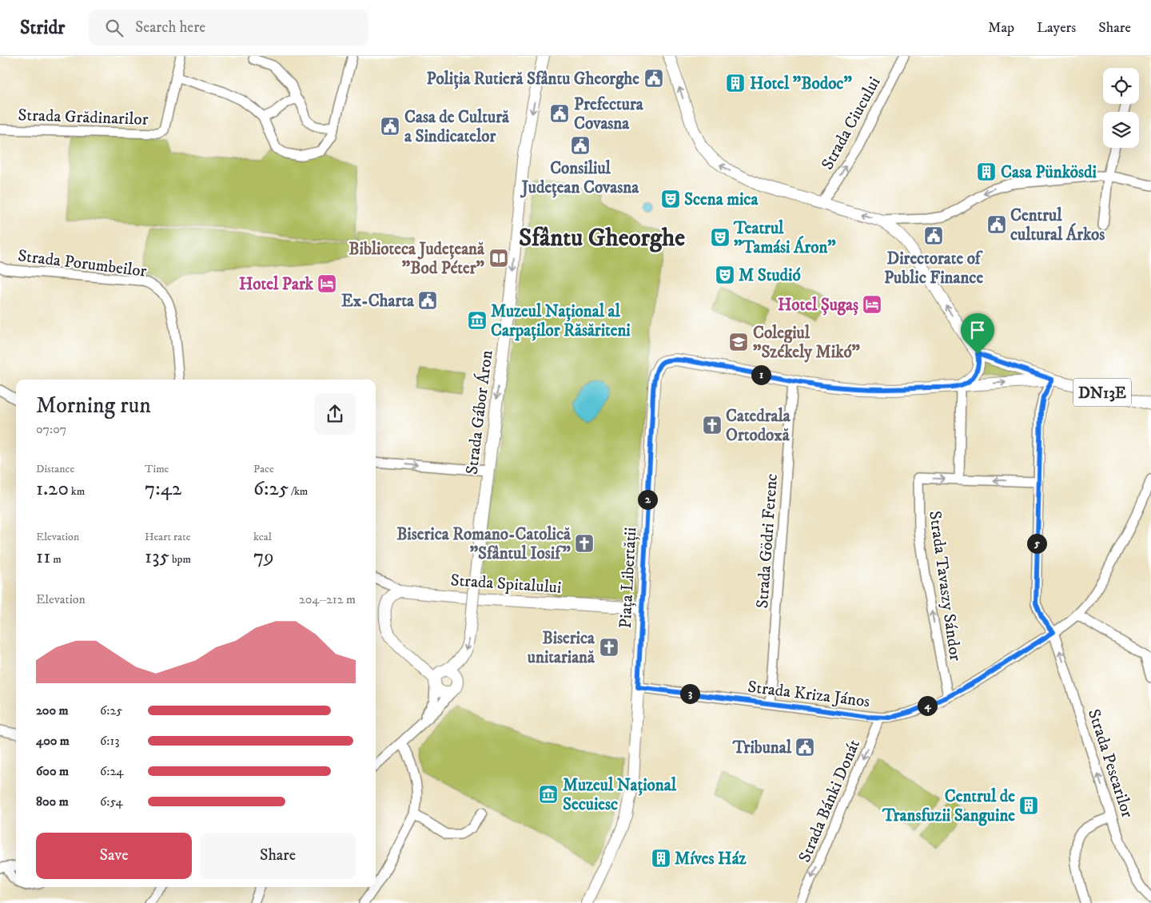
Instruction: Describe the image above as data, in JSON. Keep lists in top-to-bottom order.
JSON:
{
  "streets": {
    "main road": [
      "DN13E",
      "Strada Gábor Áron",
      "Piața Libertății",
      "Strada Spitalului"
    ],
    "street": [
      "Strada Grădinarilor",
      "Strada Ciucului",
      "Strada Porumbeilor",
      "Strada Gödri Ferenc",
      "Strada Tavaszy Sándor",
      "Strada Kriza János",
      "Strada Pescarilor",
      "Strada Bánki Donát"
    ]
  },
  "crossings": [
    ["DN13E", "Strada Gödri Ferenc"],
    ["DN13E", "Piața Libertății"],
    ["DN13E", "Strada Kriza János"],
    ["Strada Gödri Ferenc", "Piața Libertății"],
    ["Strada Gödri Ferenc", "Strada Kriza János"],
    ["Piața Libertății", "Strada Spitalului"],
    ["Piața Libertății", "Strada Kriza János"],
    ["Strada Kriza János", "Strada Bánki Donát"]
  ],
  "one_way": [
    "Strada Ciucului",
    "Strada Gábor Áron",
    "Strada Pescarilor",
    "Strada Bánki Donát"
  ],
  "districts": ["Sfântu Gheorghe"],
  "places": {
    "public building": [
      "Poliția Rutieră Sfântu Gheorghe",
      "Prefectura Covasna",
      "Casa de Cultură a Sindicatelor",
      "Consiliul Județean Covasna",
      "Centrul cultural Árkos",
      "Directorate of Public Finance",
      "Ex-Charta",
      "Tribunal"
    ],
    "building": [
      "Hotel \"Bodoc\"",
      "Casa Pünkösdi",
      "Centrul de Transfuzii Sanguine",
      "Míves Ház"
    ],
    "theatre": ["Scena mica", "Teatrul \"Tamási Áron\"", "M Studió"],
    "library": ["Biblioteca Județeană \"Bod Péter\""],
    "hotel": ["Hotel Park", "Hotel Șugaș"],
    "museum": ["Muzeul Național al Carpaților Răsăriteni", "Muzeul Național Secuiesc"],
    "school or university": ["Colegiul \"Székely Mikó\""],
    "church": ["Catedrala Ortodoxă", "Biserica Romano-Catolică \"Sfântul Iosif\"", "Biserica unitariană"]
  },
  "page": {
    "header": "Stridr",
    "search": "Search here",
    "nav": ["Map", "Layers", "Share"],
    "pins": [
      "1",
      "2",
      "5",
      "3",
      "4"
    ],
    "heading": ["Morning run", "07:07"],
    "stats": [
      ["Distance", "1.20 km"],
      ["Time", "7:42"],
      ["Pace", "6:25 /km"],
      ["Elevation", "11 m"],
      ["Heart rate", "135 bpm"],
      ["kcal", "79"]
    ],
    "chart": ["Elevation", "204–212 m"],
    "list": [
      {
        "name": "200 m",
        "note": "6:25"
      },
      {
        "name": "400 m",
        "note": "6:13"
      },
      {
        "name": "600 m",
        "note": "6:24"
      },
      {
        "name": "800 m",
        "note": "6:54"
      }
    ],
    "buttons": ["Save", "Share"]
  }
}
